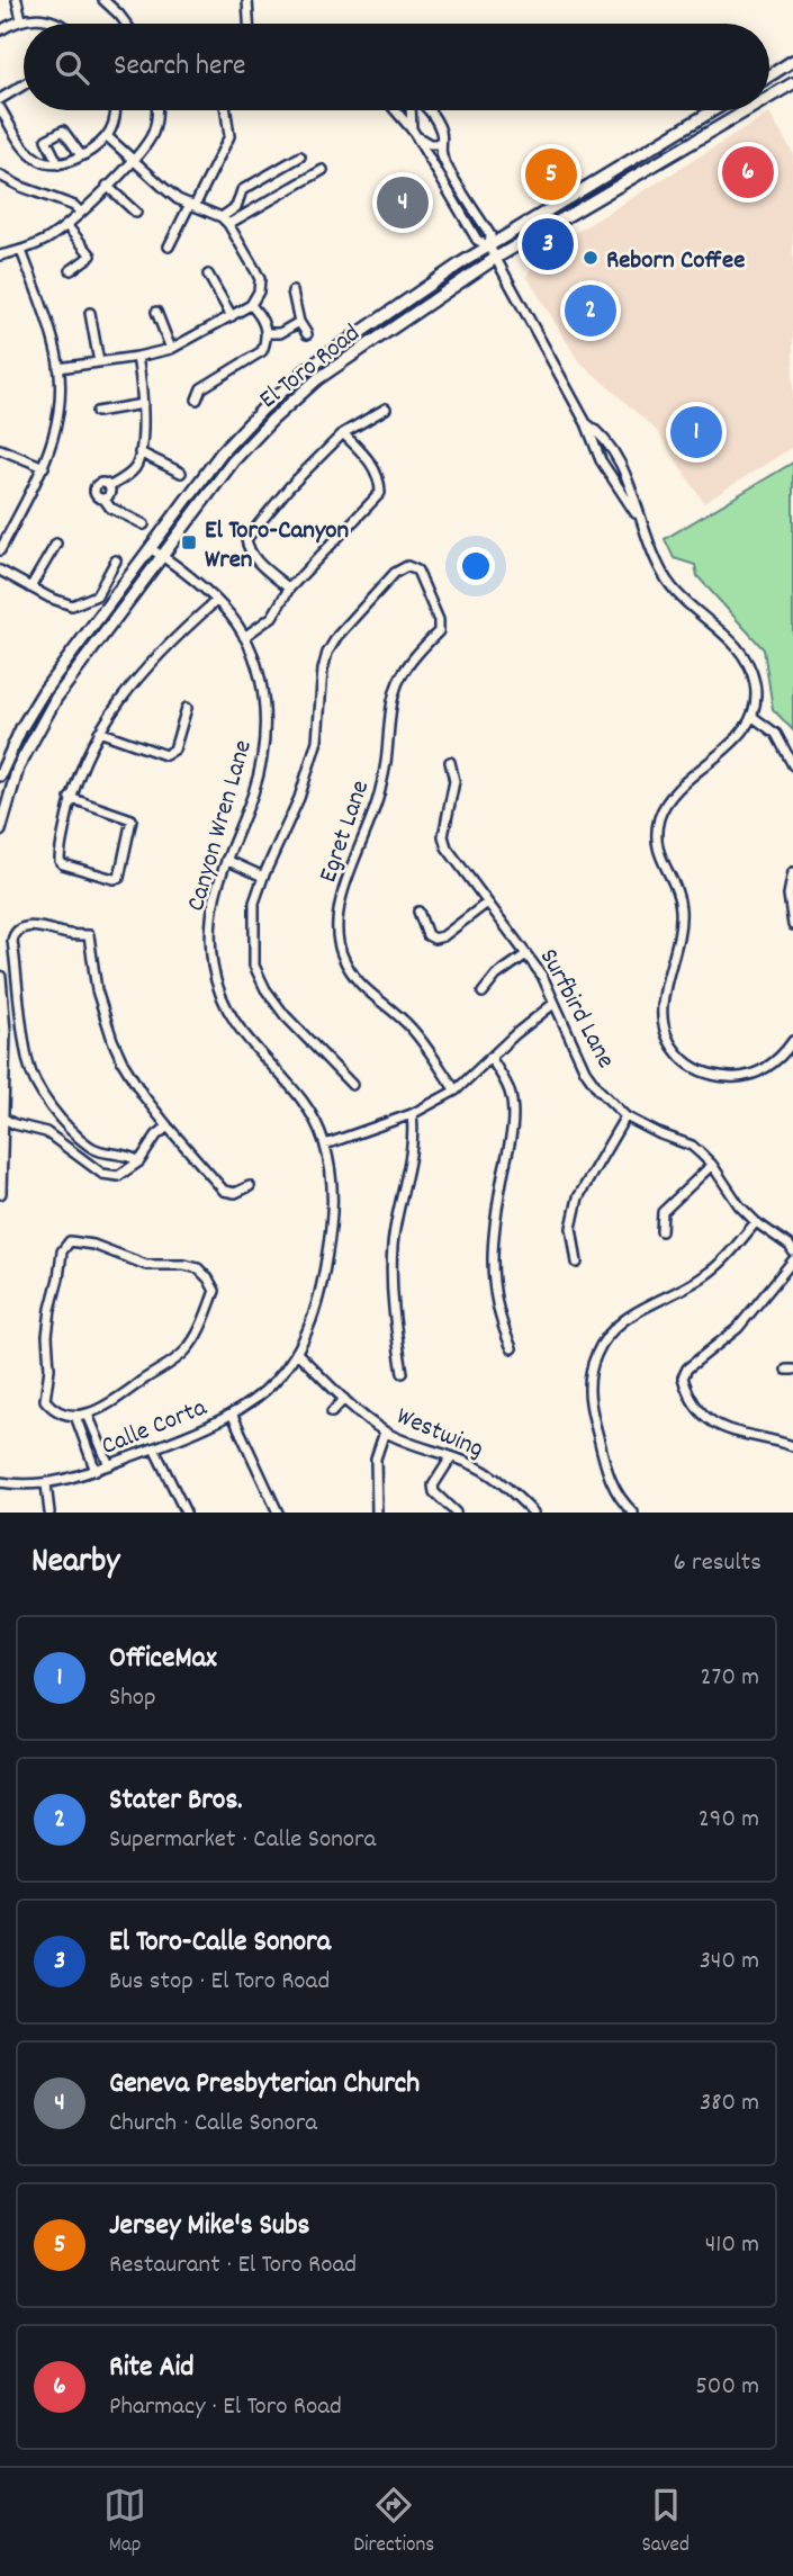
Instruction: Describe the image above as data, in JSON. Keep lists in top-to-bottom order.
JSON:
{
  "streets": {
    "main road": ["El Toro Road"],
    "street": [
      "Canyon Wren Lane",
      "Egret Lane",
      "Surfbird Lane",
      "Calle Corta",
      "Westwing"
    ]
  },
  "crossings": [
    ["El Toro Road", "Canyon Wren Lane"],
    ["Canyon Wren Lane", "Calle Corta"],
    ["Canyon Wren Lane", "Westwing"],
    ["Calle Corta", "Westwing"]
  ],
  "places": {
    "other": ["Reborn Coffee"],
    "transit": ["El Toro-Canyon Wren"]
  },
  "page": {
    "search": "Search here",
    "pins": [
      "6",
      "5",
      "4",
      "3",
      "2",
      "1"
    ],
    "heading": ["Nearby", "6 results"],
    "list": [
      {
        "mark": "1",
        "name": "OfficeMax",
        "note": "Shop",
        "value": "270 m"
      },
      {
        "mark": "2",
        "name": "Stater Bros.",
        "note": "Supermarket · Calle Sonora",
        "value": "290 m"
      },
      {
        "mark": "3",
        "name": "El Toro-Calle Sonora",
        "note": "Bus stop · El Toro Road",
        "value": "340 m"
      },
      {
        "mark": "4",
        "name": "Geneva Presbyterian Church",
        "note": "Church · Calle Sonora",
        "value": "380 m"
      },
      {
        "mark": "5",
        "name": "Jersey Mike's Subs",
        "note": "Restaurant · El Toro Road",
        "value": "410 m"
      },
      {
        "mark": "6",
        "name": "Rite Aid",
        "note": "Pharmacy · El Toro Road",
        "value": "500 m"
      }
    ],
    "nav": ["Map", "Directions", "Saved"]
  }
}
